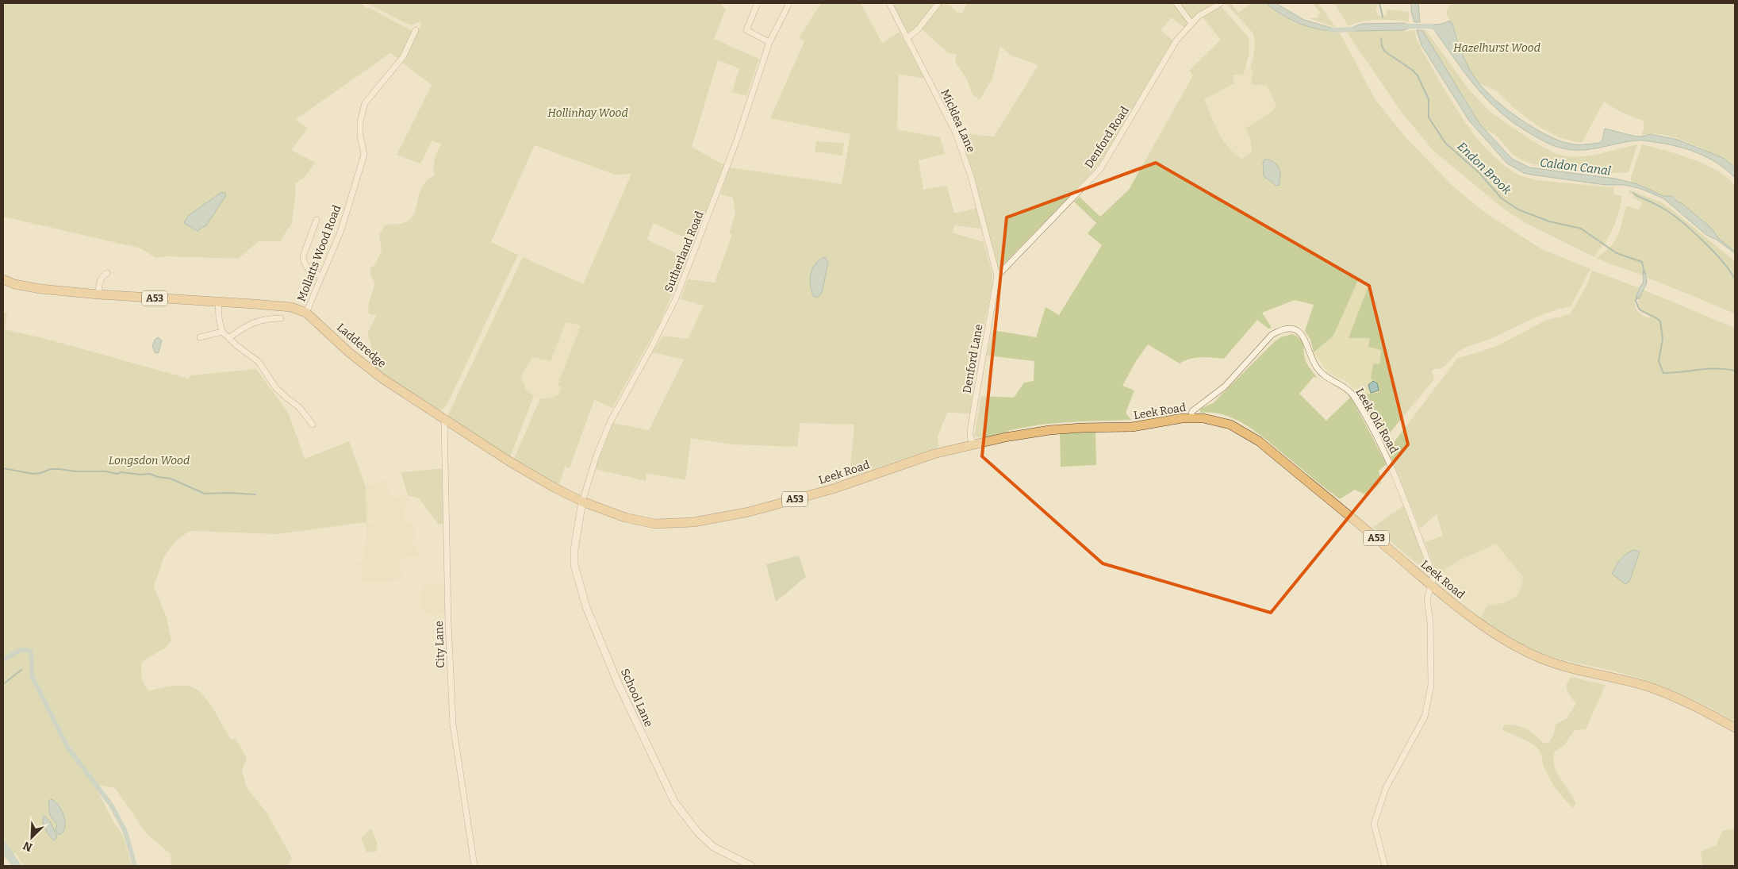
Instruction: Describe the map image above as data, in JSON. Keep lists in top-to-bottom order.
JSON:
{
  "streets": {
    "highway": ["A53", "Ladderedge", "Leek Road"],
    "street": [
      "Micklea Lane",
      "Denford Road",
      "Sutherland Road",
      "Mollatts Wood Road",
      "Denford Lane",
      "Leek Old Road",
      "City Lane",
      "School Lane"
    ]
  },
  "crossings": [
    ["Micklea Lane", "Denford Road"],
    ["Micklea Lane", "Denford Lane"],
    ["Denford Road", "Denford Lane"],
    ["Sutherland Road", "Ladderedge"],
    ["Sutherland Road", "Leek Road"],
    ["Sutherland Road", "School Lane"],
    ["Mollatts Wood Road", "Ladderedge"],
    ["Ladderedge", "Leek Road"],
    ["Ladderedge", "City Lane"],
    ["Ladderedge", "School Lane"],
    ["Denford Lane", "Leek Road"],
    ["Leek Road", "Leek Old Road"],
    ["Leek Road", "School Lane"]
  ],
  "water": ["Caldon Canal", "Endon Brook"],
  "parks": ["Hazelhurst Wood", "Hollinhay Wood", "Longsdon Wood"],
  "north": "bottom left"
}
